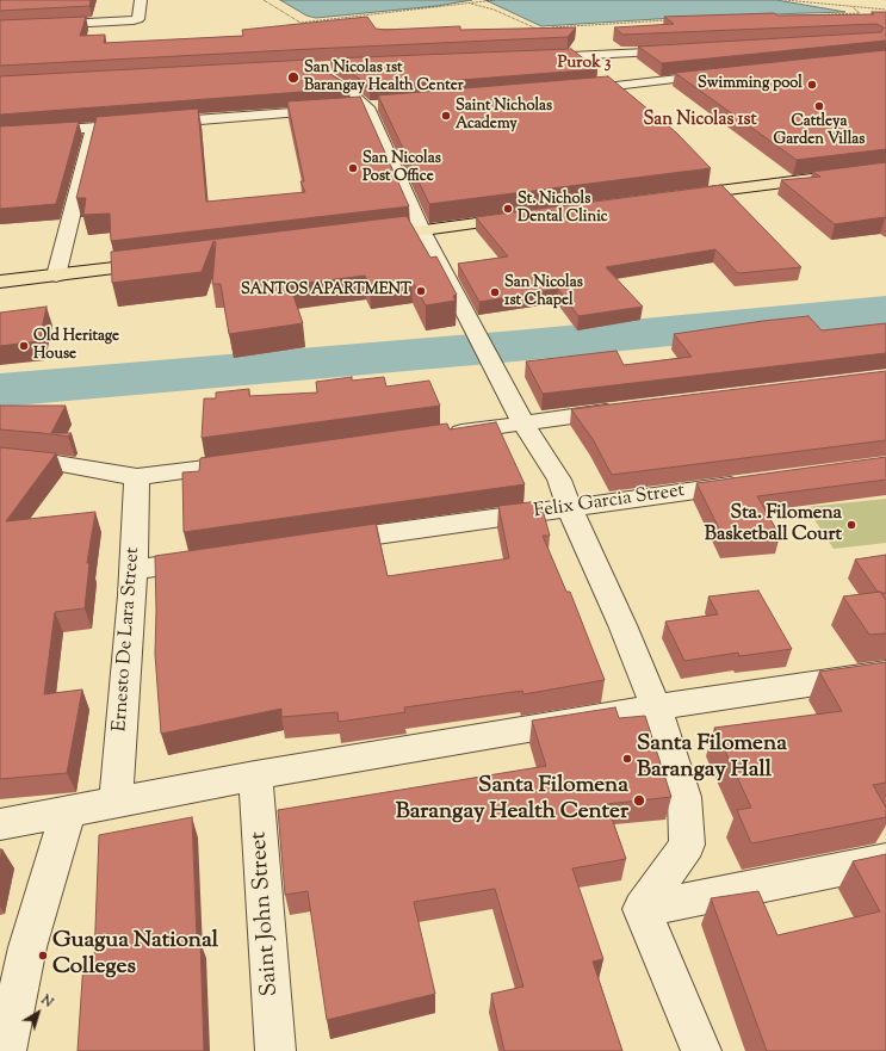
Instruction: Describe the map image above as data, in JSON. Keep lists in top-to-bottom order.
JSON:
{
  "streets": {
    "street": ["Felix Garcia Street", "Ernesto De Lara Street", "Saint John Street"]
  },
  "districts": ["Purok 3", "San Nicolas 1st"],
  "places": [
    "San Nicolas 1st Barangay Health Center",
    "Swimming pool",
    "Cattleya Garden Villas",
    "Saint Nicholas Academy",
    "San Nicolas Post Office",
    "St. Nichols Dental Clinic",
    "SANTOS APARTMENT",
    "San Nicolas 1st Chapel",
    "Old Heritage House",
    "Sta. Filomena Basketball Court",
    "Santa Filomena Barangay Hall",
    "Santa Filomena Barangay Health Center",
    "Guagua National Colleges"
  ],
  "north": "top right"
}
